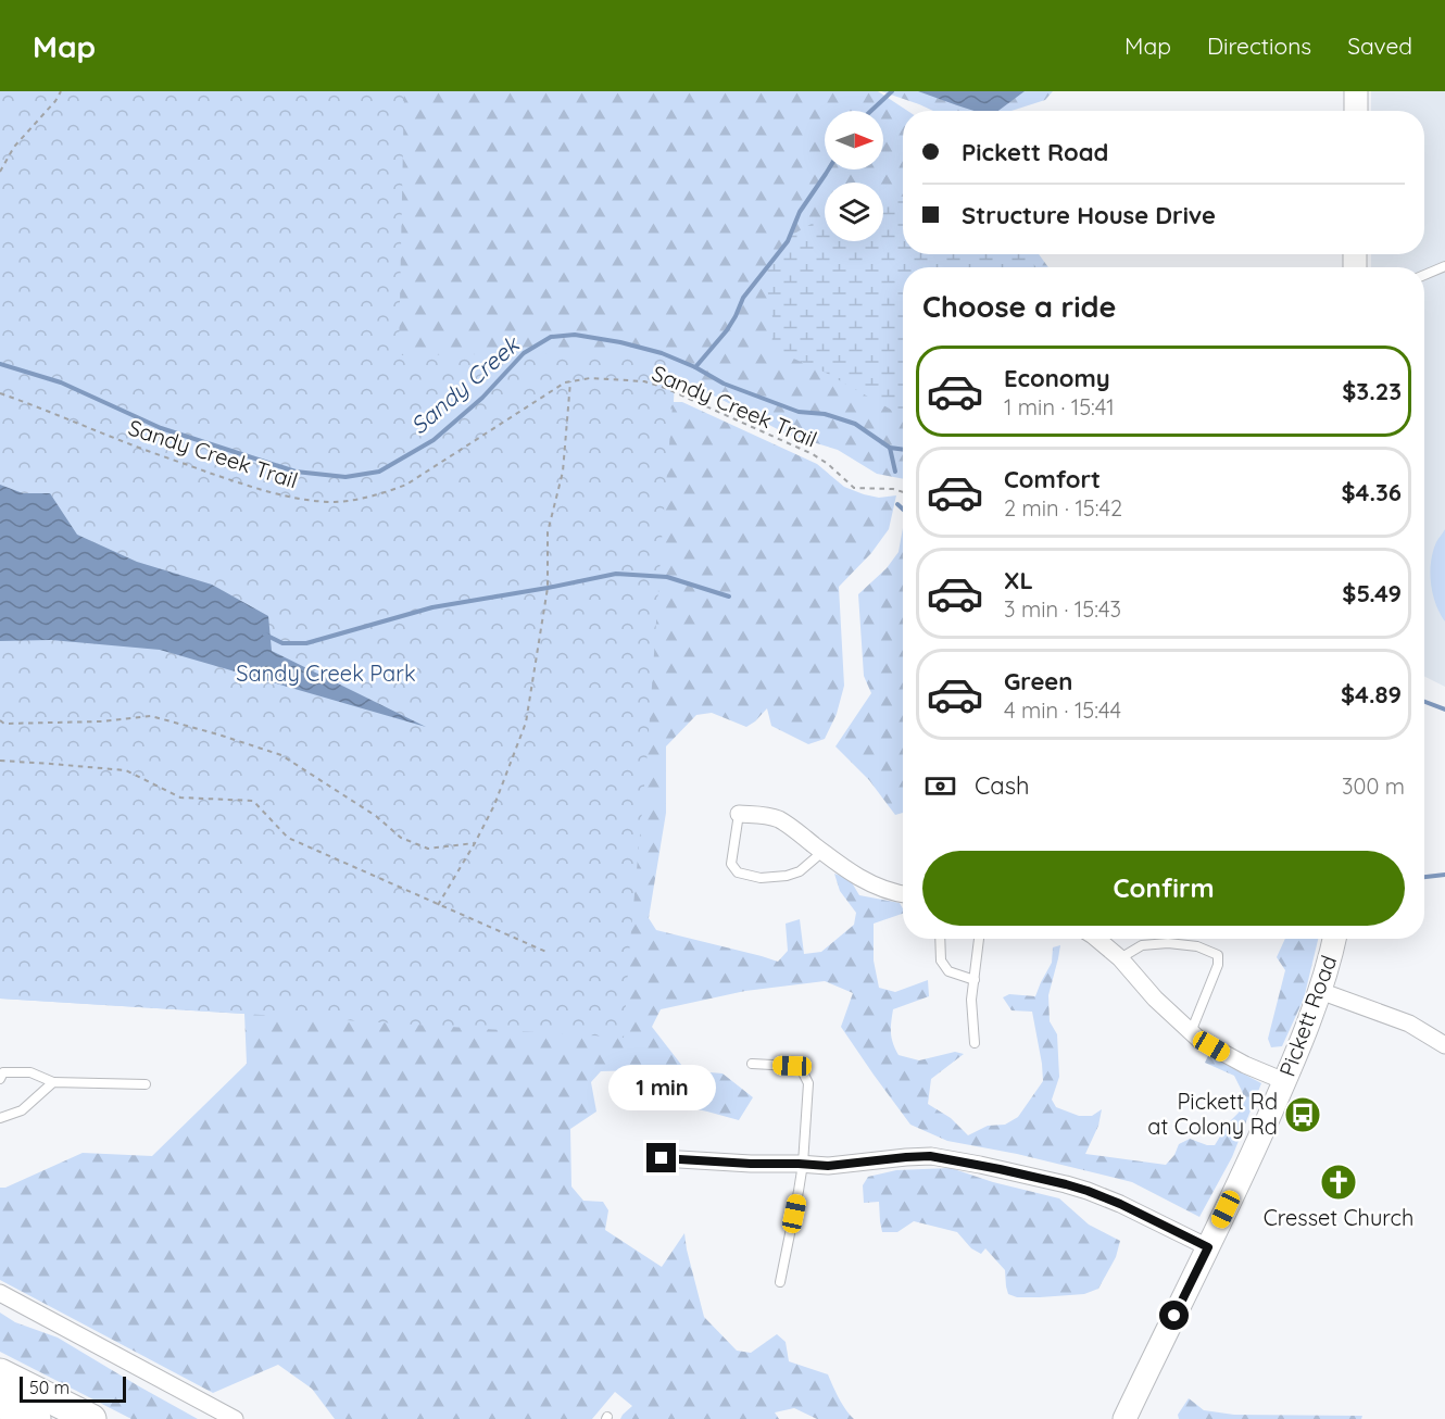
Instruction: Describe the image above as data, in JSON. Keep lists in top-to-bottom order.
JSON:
{
  "streets": {
    "street": ["Pickett Road"],
    "path": ["Sandy Creek Trail"]
  },
  "water": ["Sandy Creek"],
  "parks": ["Sandy Creek Park"],
  "places": {
    "bus stop": ["Pickett Rd at Colony Rd"],
    "church": ["Cresset Church"]
  },
  "scale_bar": "50 m",
  "north": "right",
  "page": {
    "header": "Map",
    "nav": ["Map", "Directions", "Saved"],
    "banner": ["Pickett Road", "Structure House Drive"],
    "heading": "Choose a ride",
    "list": [
      {
        "name": "Economy",
        "note": "1 min · 15:41",
        "value": "$3.23"
      },
      {
        "name": "Comfort",
        "note": "2 min · 15:42",
        "value": "$4.36"
      },
      {
        "name": "XL",
        "note": "3 min · 15:43",
        "value": "$5.49"
      },
      {
        "name": "Green",
        "note": "4 min · 15:44",
        "value": "$4.89"
      }
    ],
    "pay": ["Cash", "300 m"],
    "buttons": "Confirm",
    "bubble": "1 min",
    "scale": "50 m"
  }
}
